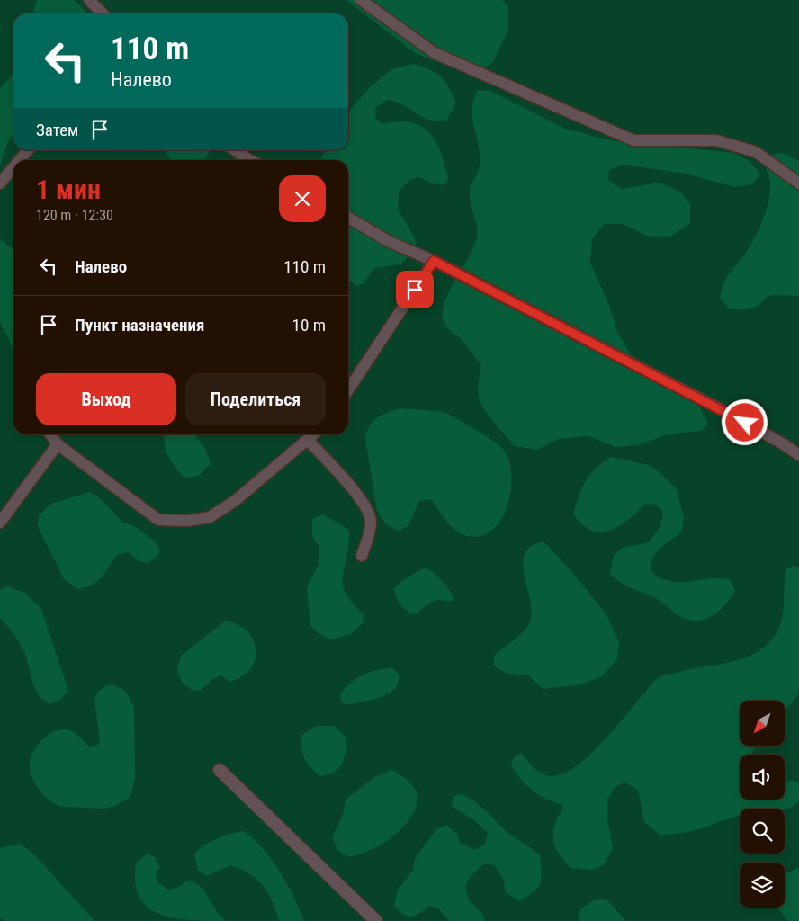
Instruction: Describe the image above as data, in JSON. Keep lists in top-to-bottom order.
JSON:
{
  "north": "bottom left",
  "page": {
    "turn": ["110 m", "Налево"],
    "then": "Затем",
    "heading": ["1 мин", "120 m · 12:30"],
    "list": [
      {
        "name": "Налево",
        "value": "110 m"
      },
      {
        "name": "Пункт назначения",
        "value": "10 m"
      }
    ],
    "buttons": ["Выход", "Поделиться"]
  }
}
